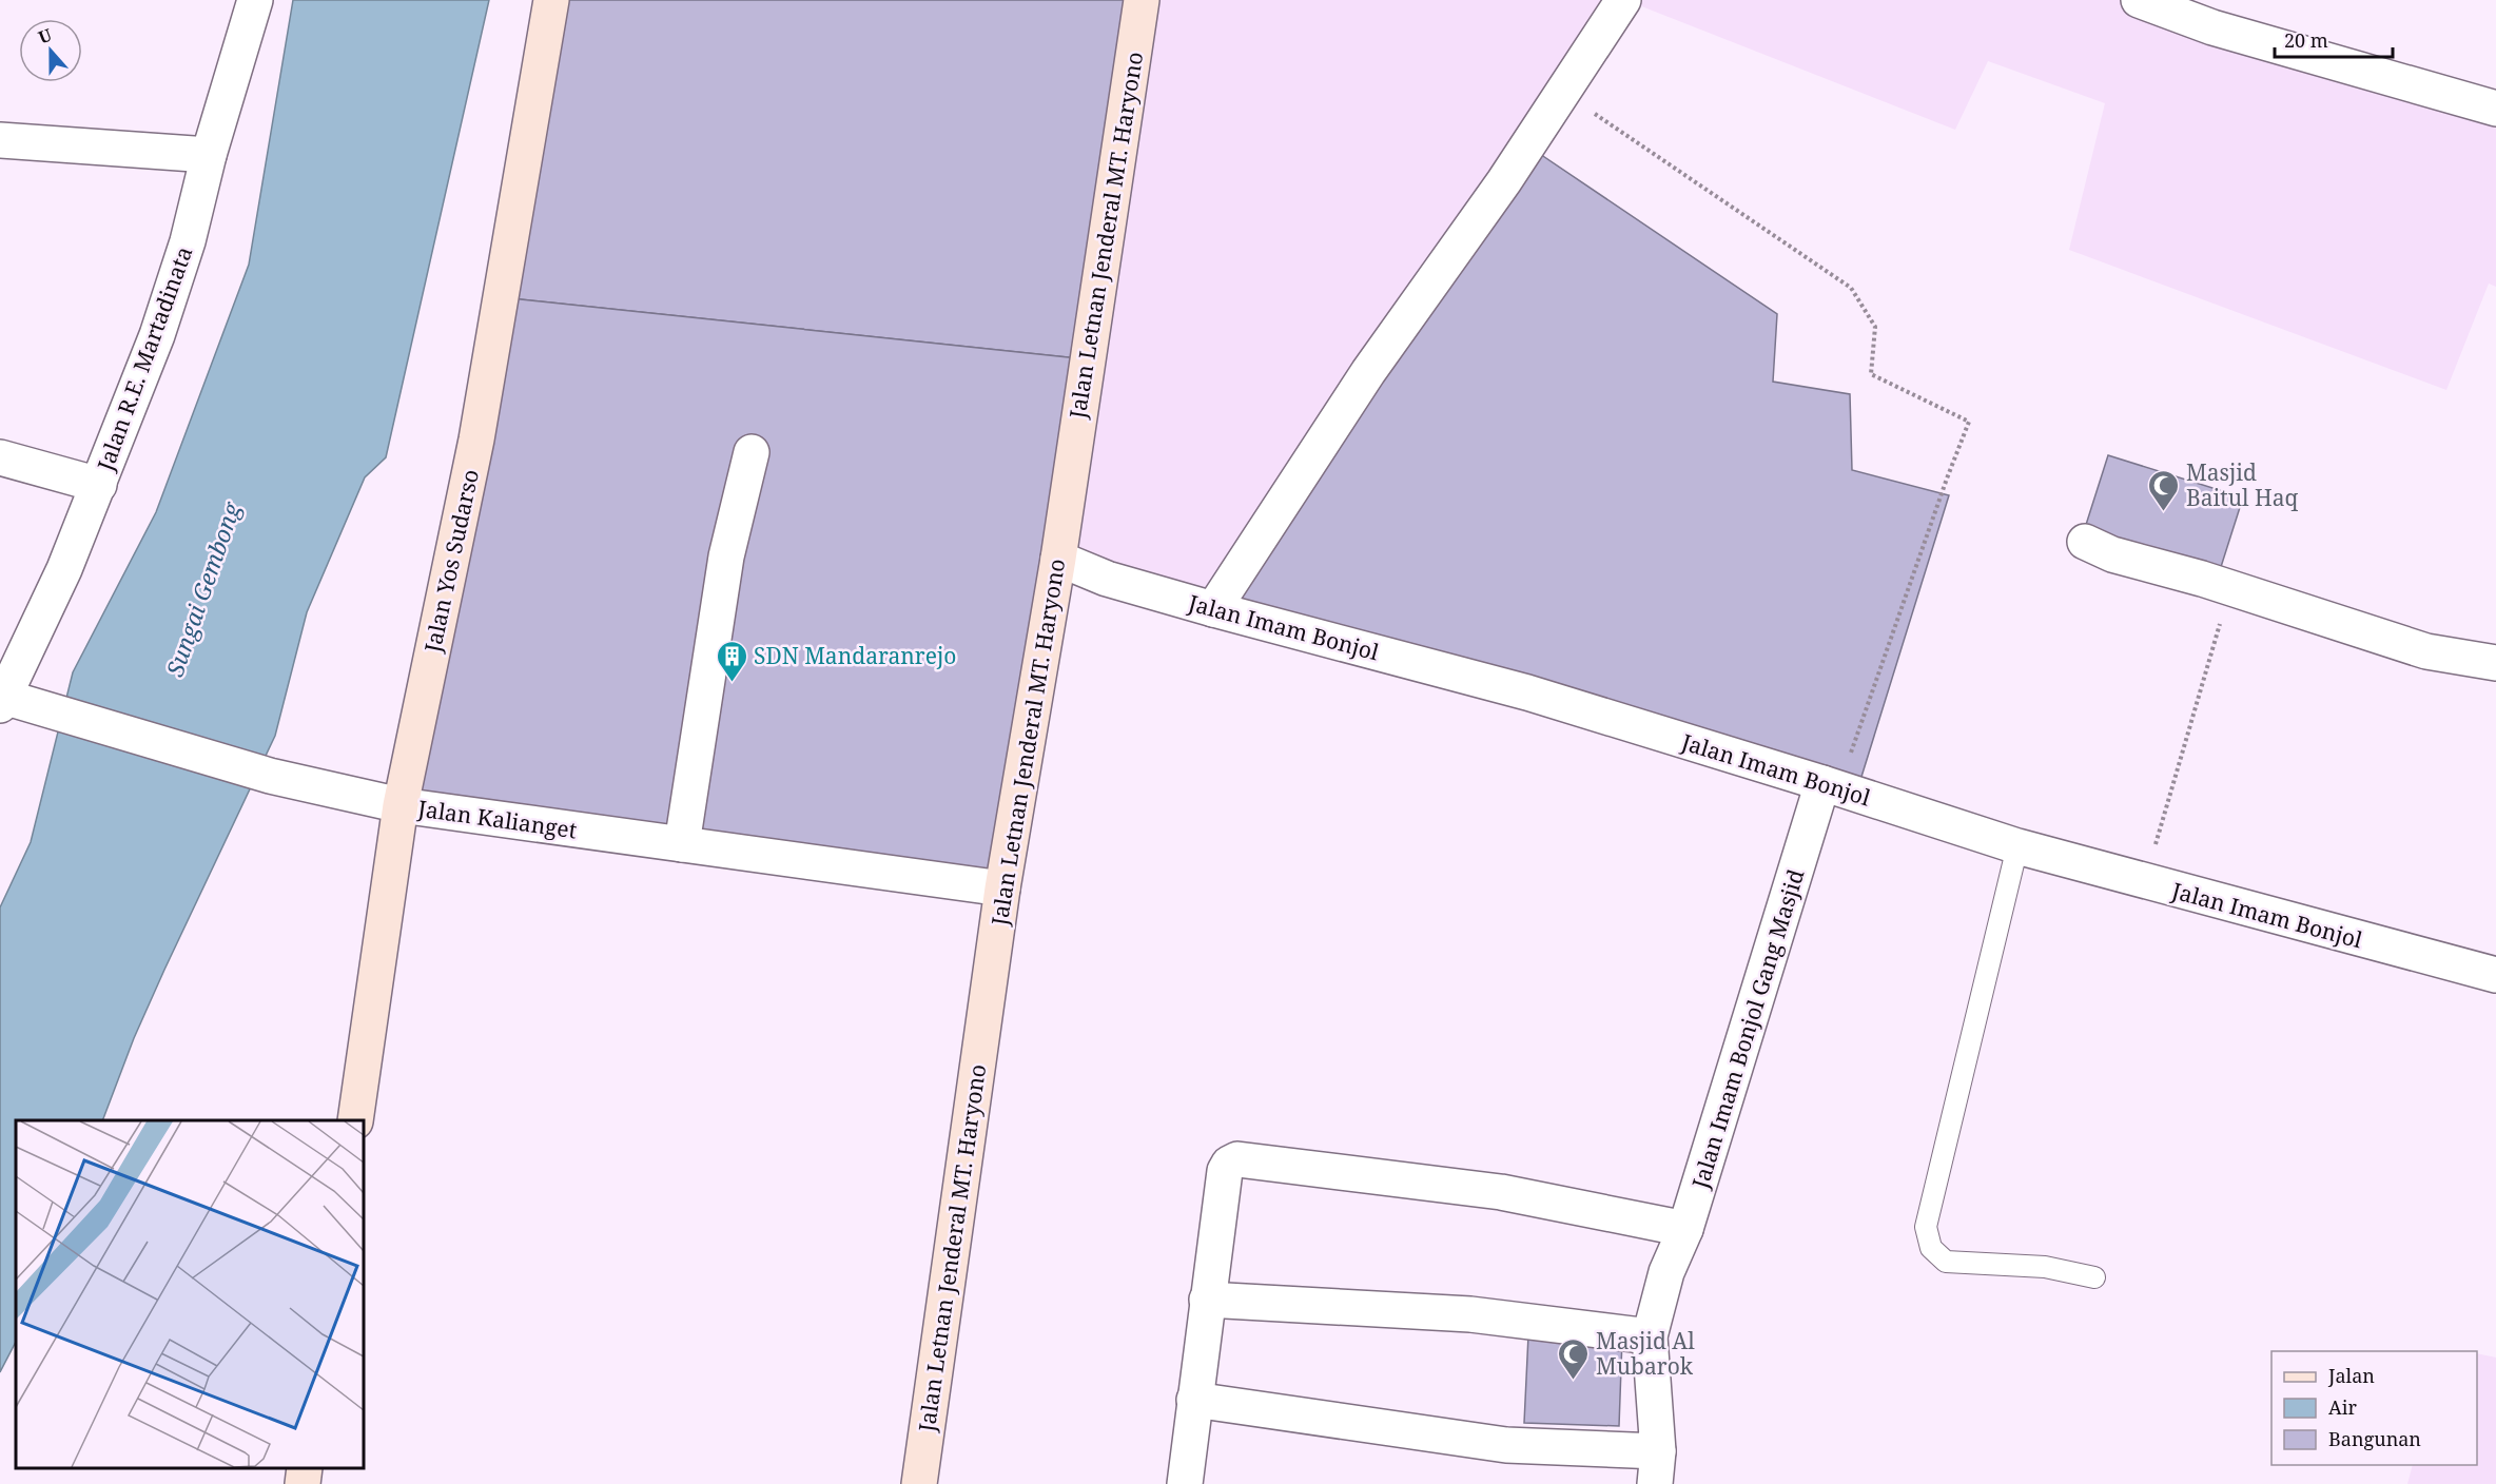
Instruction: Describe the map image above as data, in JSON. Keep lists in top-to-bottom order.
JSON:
{
  "streets": {
    "main road": ["Jalan Letnan Jenderal MT. Haryono", "Jalan Yos Sudarso"],
    "street": [
      "Jalan R.E. Martadinata",
      "Jalan Imam Bonjol",
      "Jalan Kalianget",
      "Jalan Imam Bonjol Gang Masjid"
    ]
  },
  "crossings": [
    ["Jalan Letnan Jenderal MT. Haryono", "Jalan Imam Bonjol"],
    ["Jalan Letnan Jenderal MT. Haryono", "Jalan Kalianget"],
    ["Jalan R.E. Martadinata", "Jalan Kalianget"],
    ["Jalan Yos Sudarso", "Jalan Kalianget"],
    ["Jalan Imam Bonjol", "Jalan Imam Bonjol Gang Masjid"]
  ],
  "water": ["Sungai Gembong"],
  "places": {
    "mosque": ["Masjid Baitul Haq", "Masjid Al Mubarok"],
    "building": ["SDN Mandaranrejo"]
  },
  "legend": ["Jalan", "Air", "Bangunan"],
  "scale_bar": "20 m",
  "north": "top"
}
